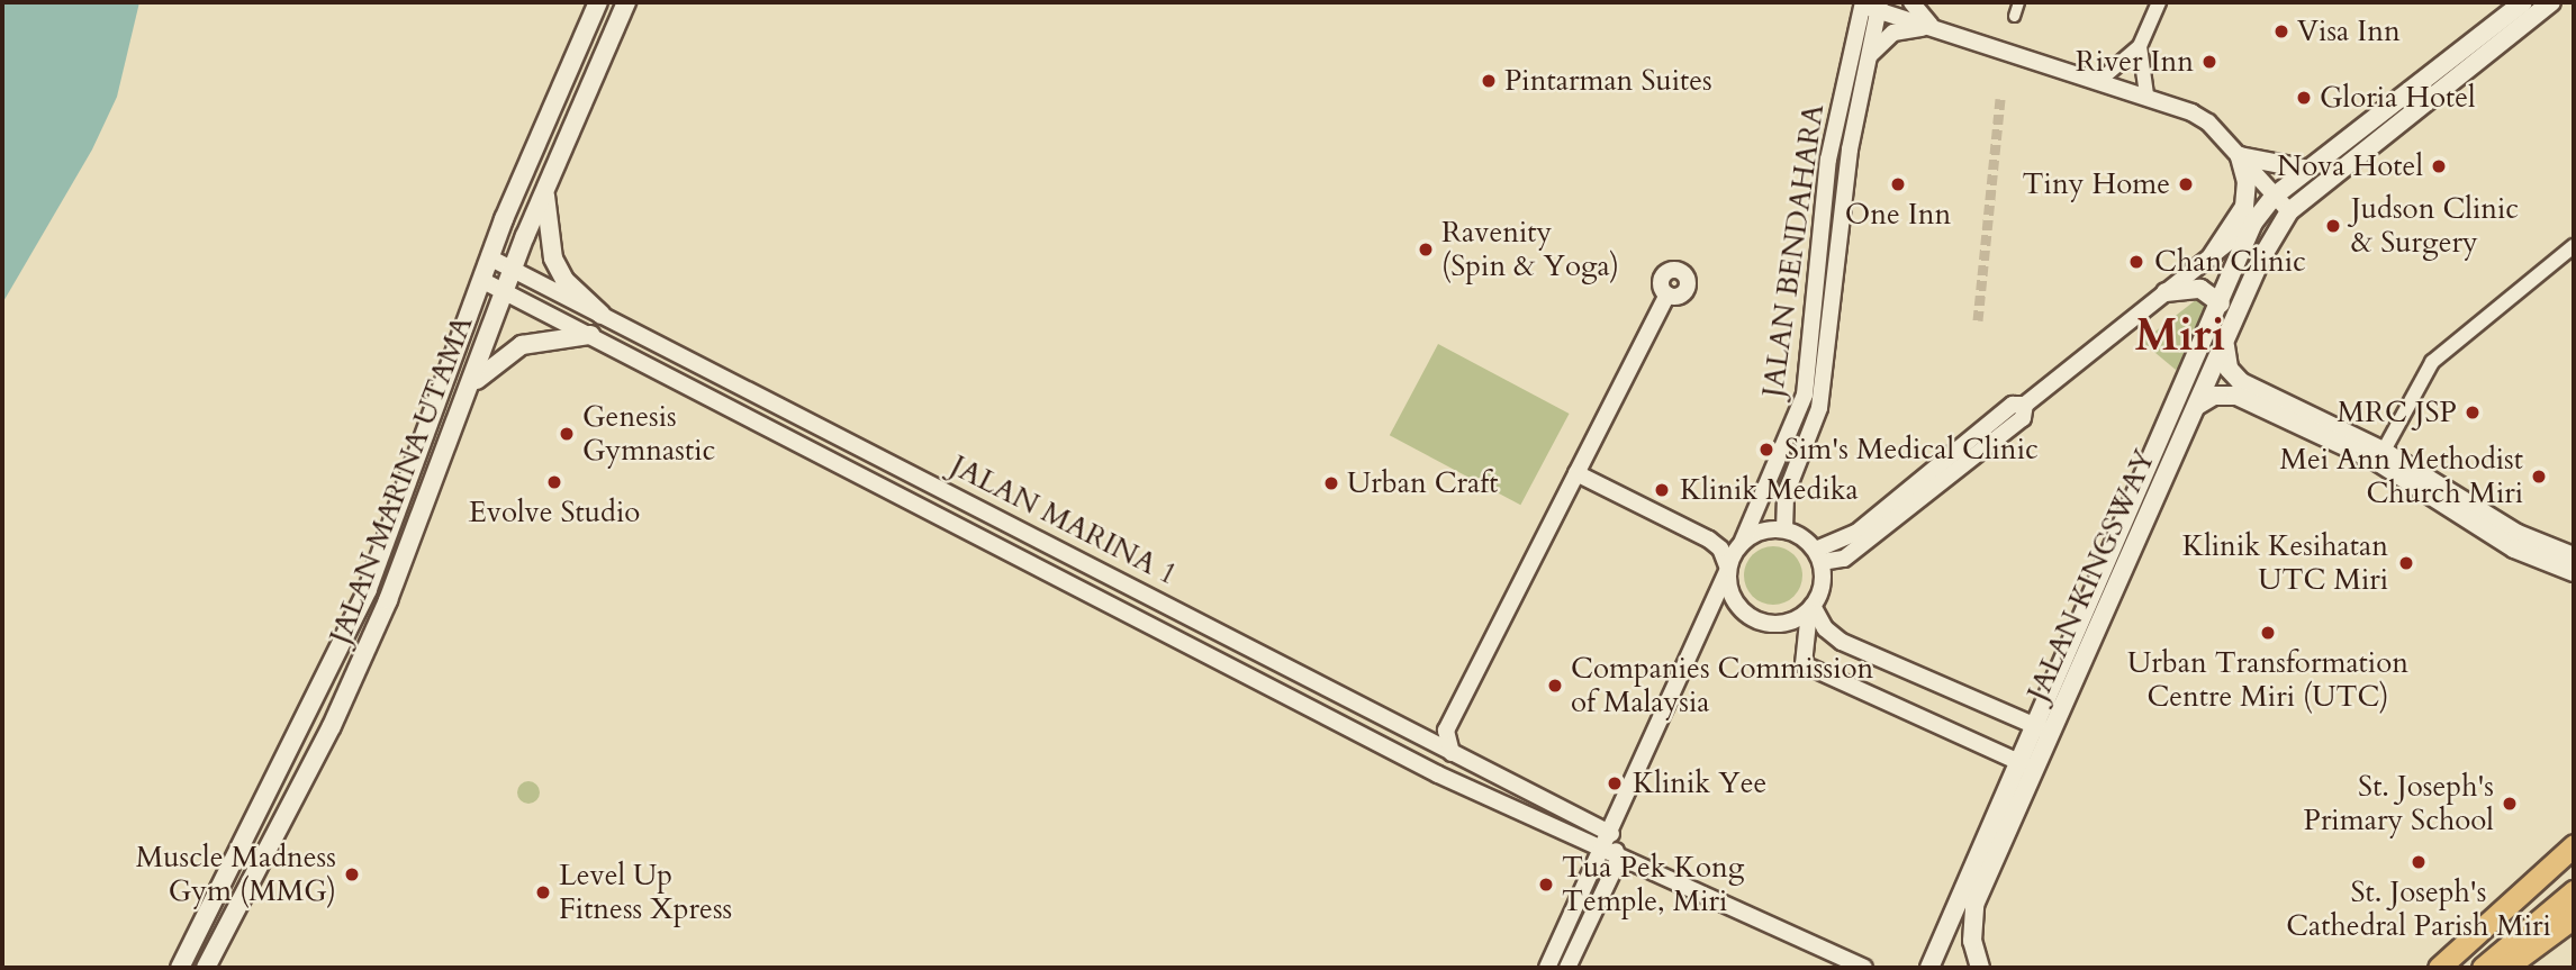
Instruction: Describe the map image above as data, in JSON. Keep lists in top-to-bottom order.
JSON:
{
  "streets": {
    "main road": ["JALAN MARINA UTAMA", "JALAN KINGSWAY"],
    "street": ["JALAN BENDAHARA", "JALAN MARINA 1"]
  },
  "crossings": [
    ["JALAN MARINA UTAMA", "JALAN MARINA 1"]
  ],
  "districts": ["Miri"],
  "places": [
    "Visa Inn",
    "River Inn",
    "Pintarman Suites",
    "Gloria Hotel",
    "Nova Hotel",
    "One Inn",
    "Tiny Home",
    "Judson Clinic & Surgery",
    "Ravenity (Spin & Yoga)",
    "Chan Clinic",
    "MRC JSP",
    "Genesis Gymnastic",
    "Sim's Medical Clinic",
    "Mei Ann Methodist Church Miri",
    "Evolve Studio",
    "Urban Craft",
    "Klinik Medika",
    "Klinik Kesihatan UTC Miri",
    "Urban Transformation Centre Miri (UTC)",
    "Companies Commission of Malaysia",
    "Klinik Yee",
    "St. Joseph's Primary School",
    "St. Joseph's Cathedral Parish Miri",
    "Muscle Madness Gym (MMG)",
    "Tua Pek Kong Temple, Miri",
    "Level Up Fitness Xpress"
  ]
}
